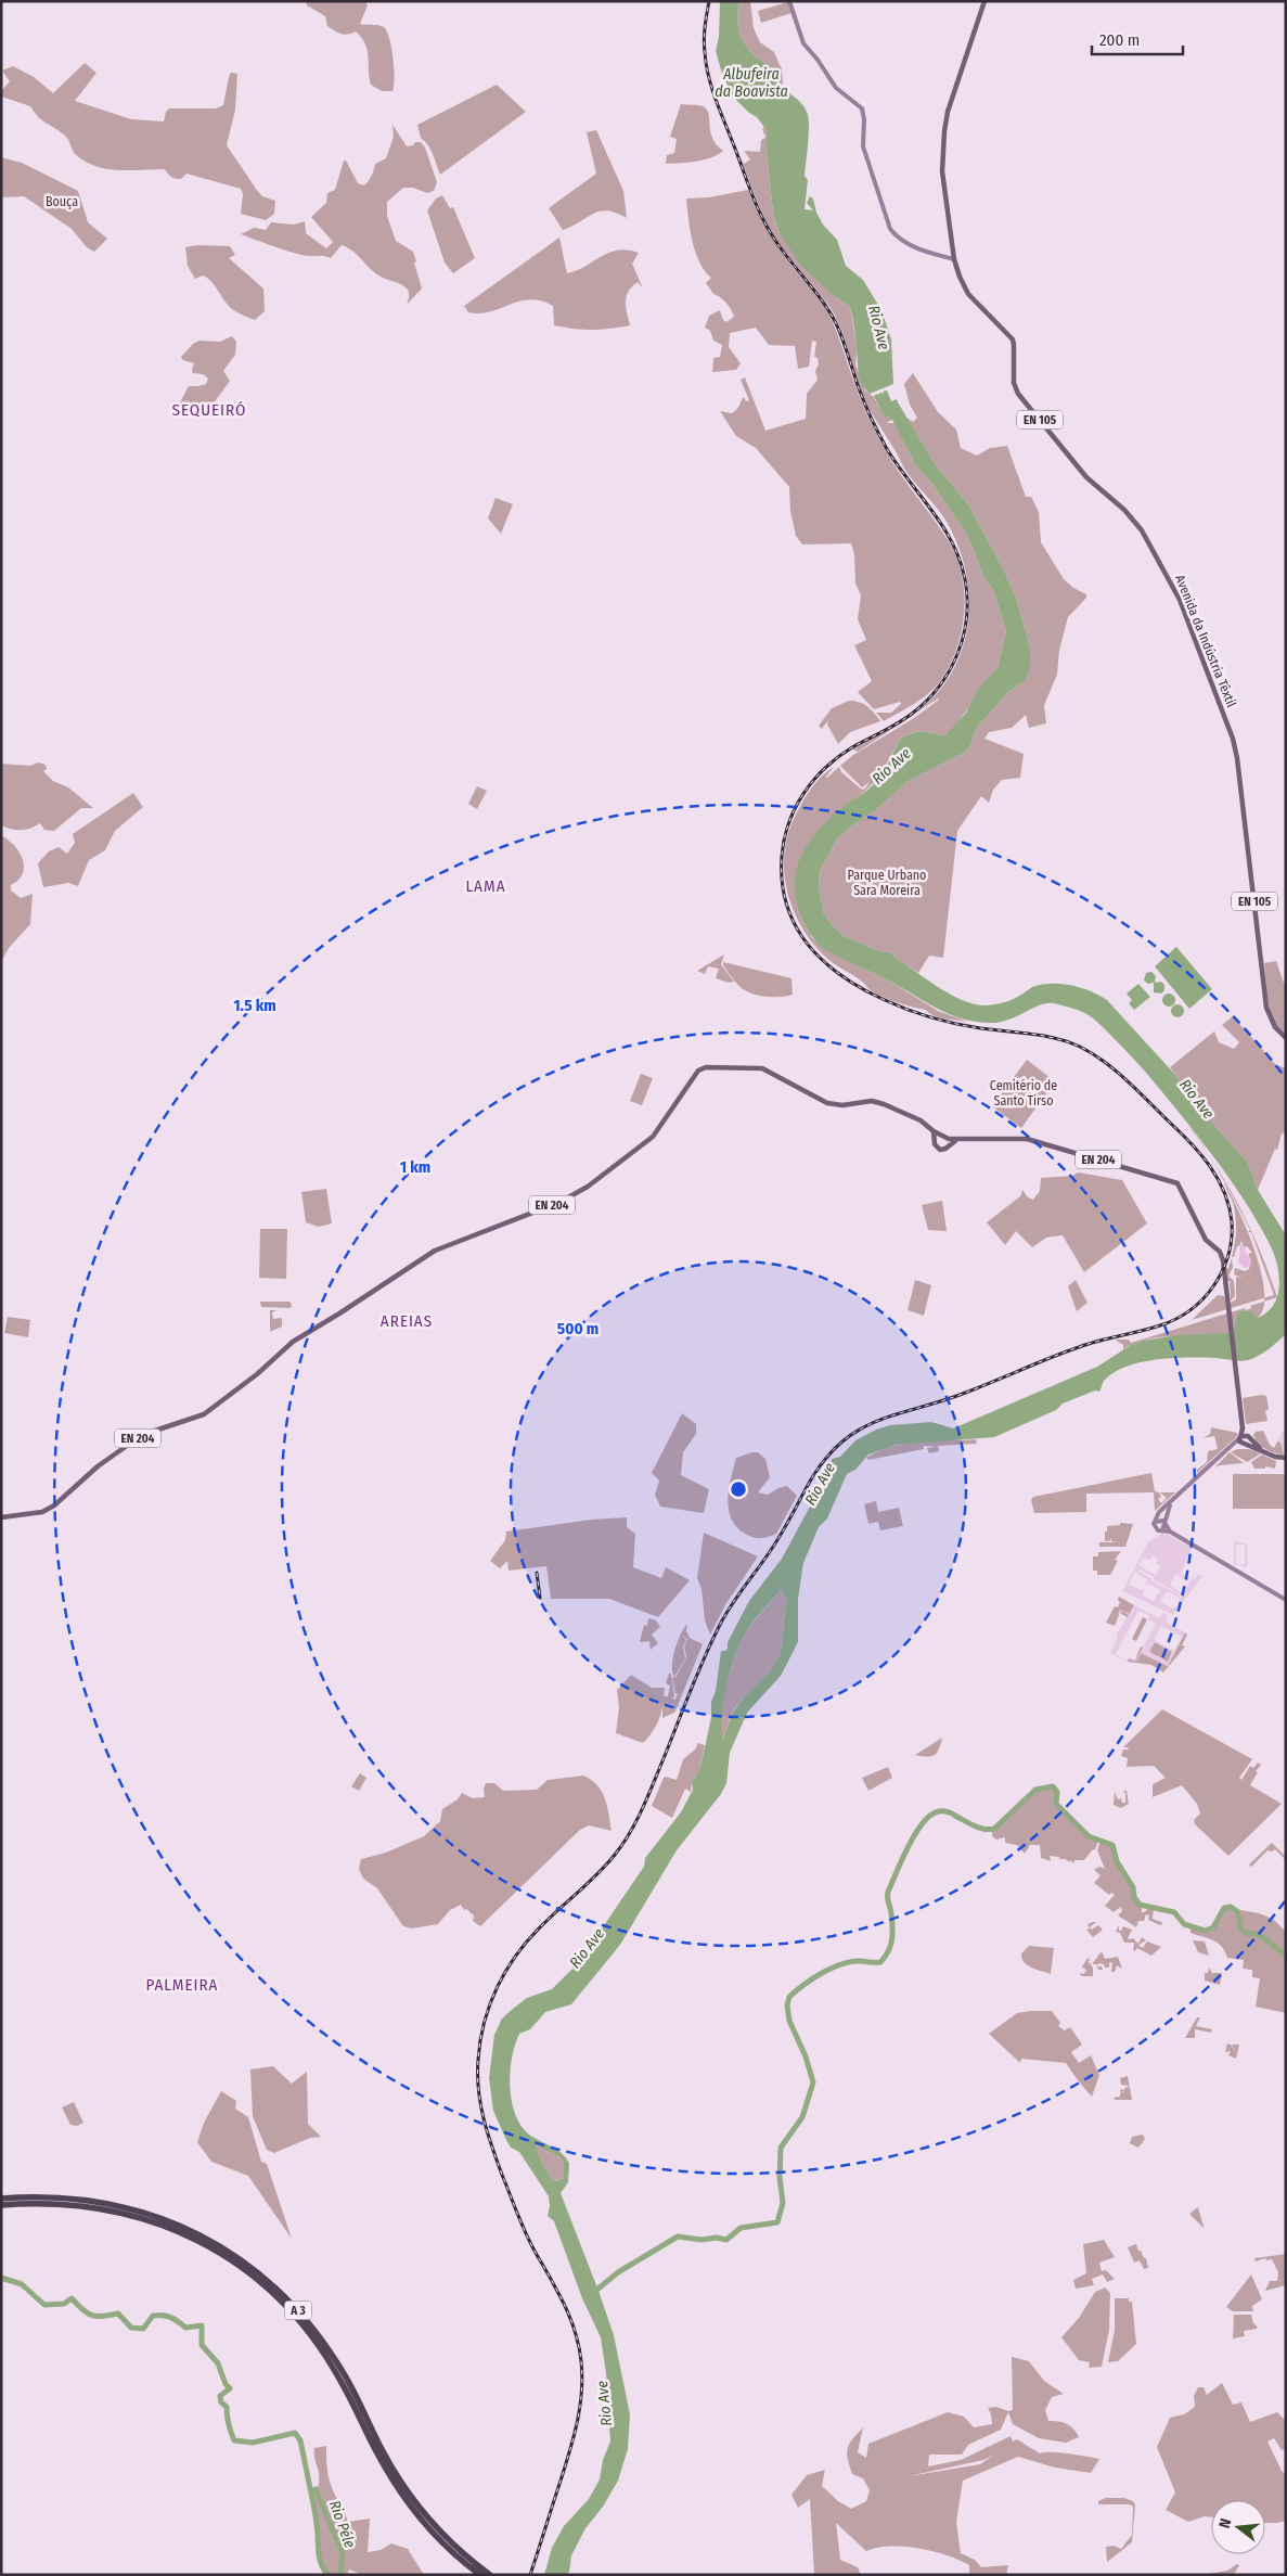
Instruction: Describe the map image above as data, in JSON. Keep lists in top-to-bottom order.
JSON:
{
  "streets": {
    "highway": ["A 3"],
    "main road": ["EN 105", "Avenida da Indústria Têxtil", "EN 204"]
  },
  "districts": [
    "SEQUEIRÓ",
    "LAMA",
    "AREIAS",
    "PALMEIRA"
  ],
  "water": ["Albufeira da Boavista", "Rio Ave", "Rio Péle"],
  "parks": ["Bouça", "Parque Urbano Sara Moreira", "Cemitério de Santo Tirso"],
  "scale_bar": "200 m",
  "north": "left",
  "rings": ["1.5 km", "1 km", "500 m"]
}
